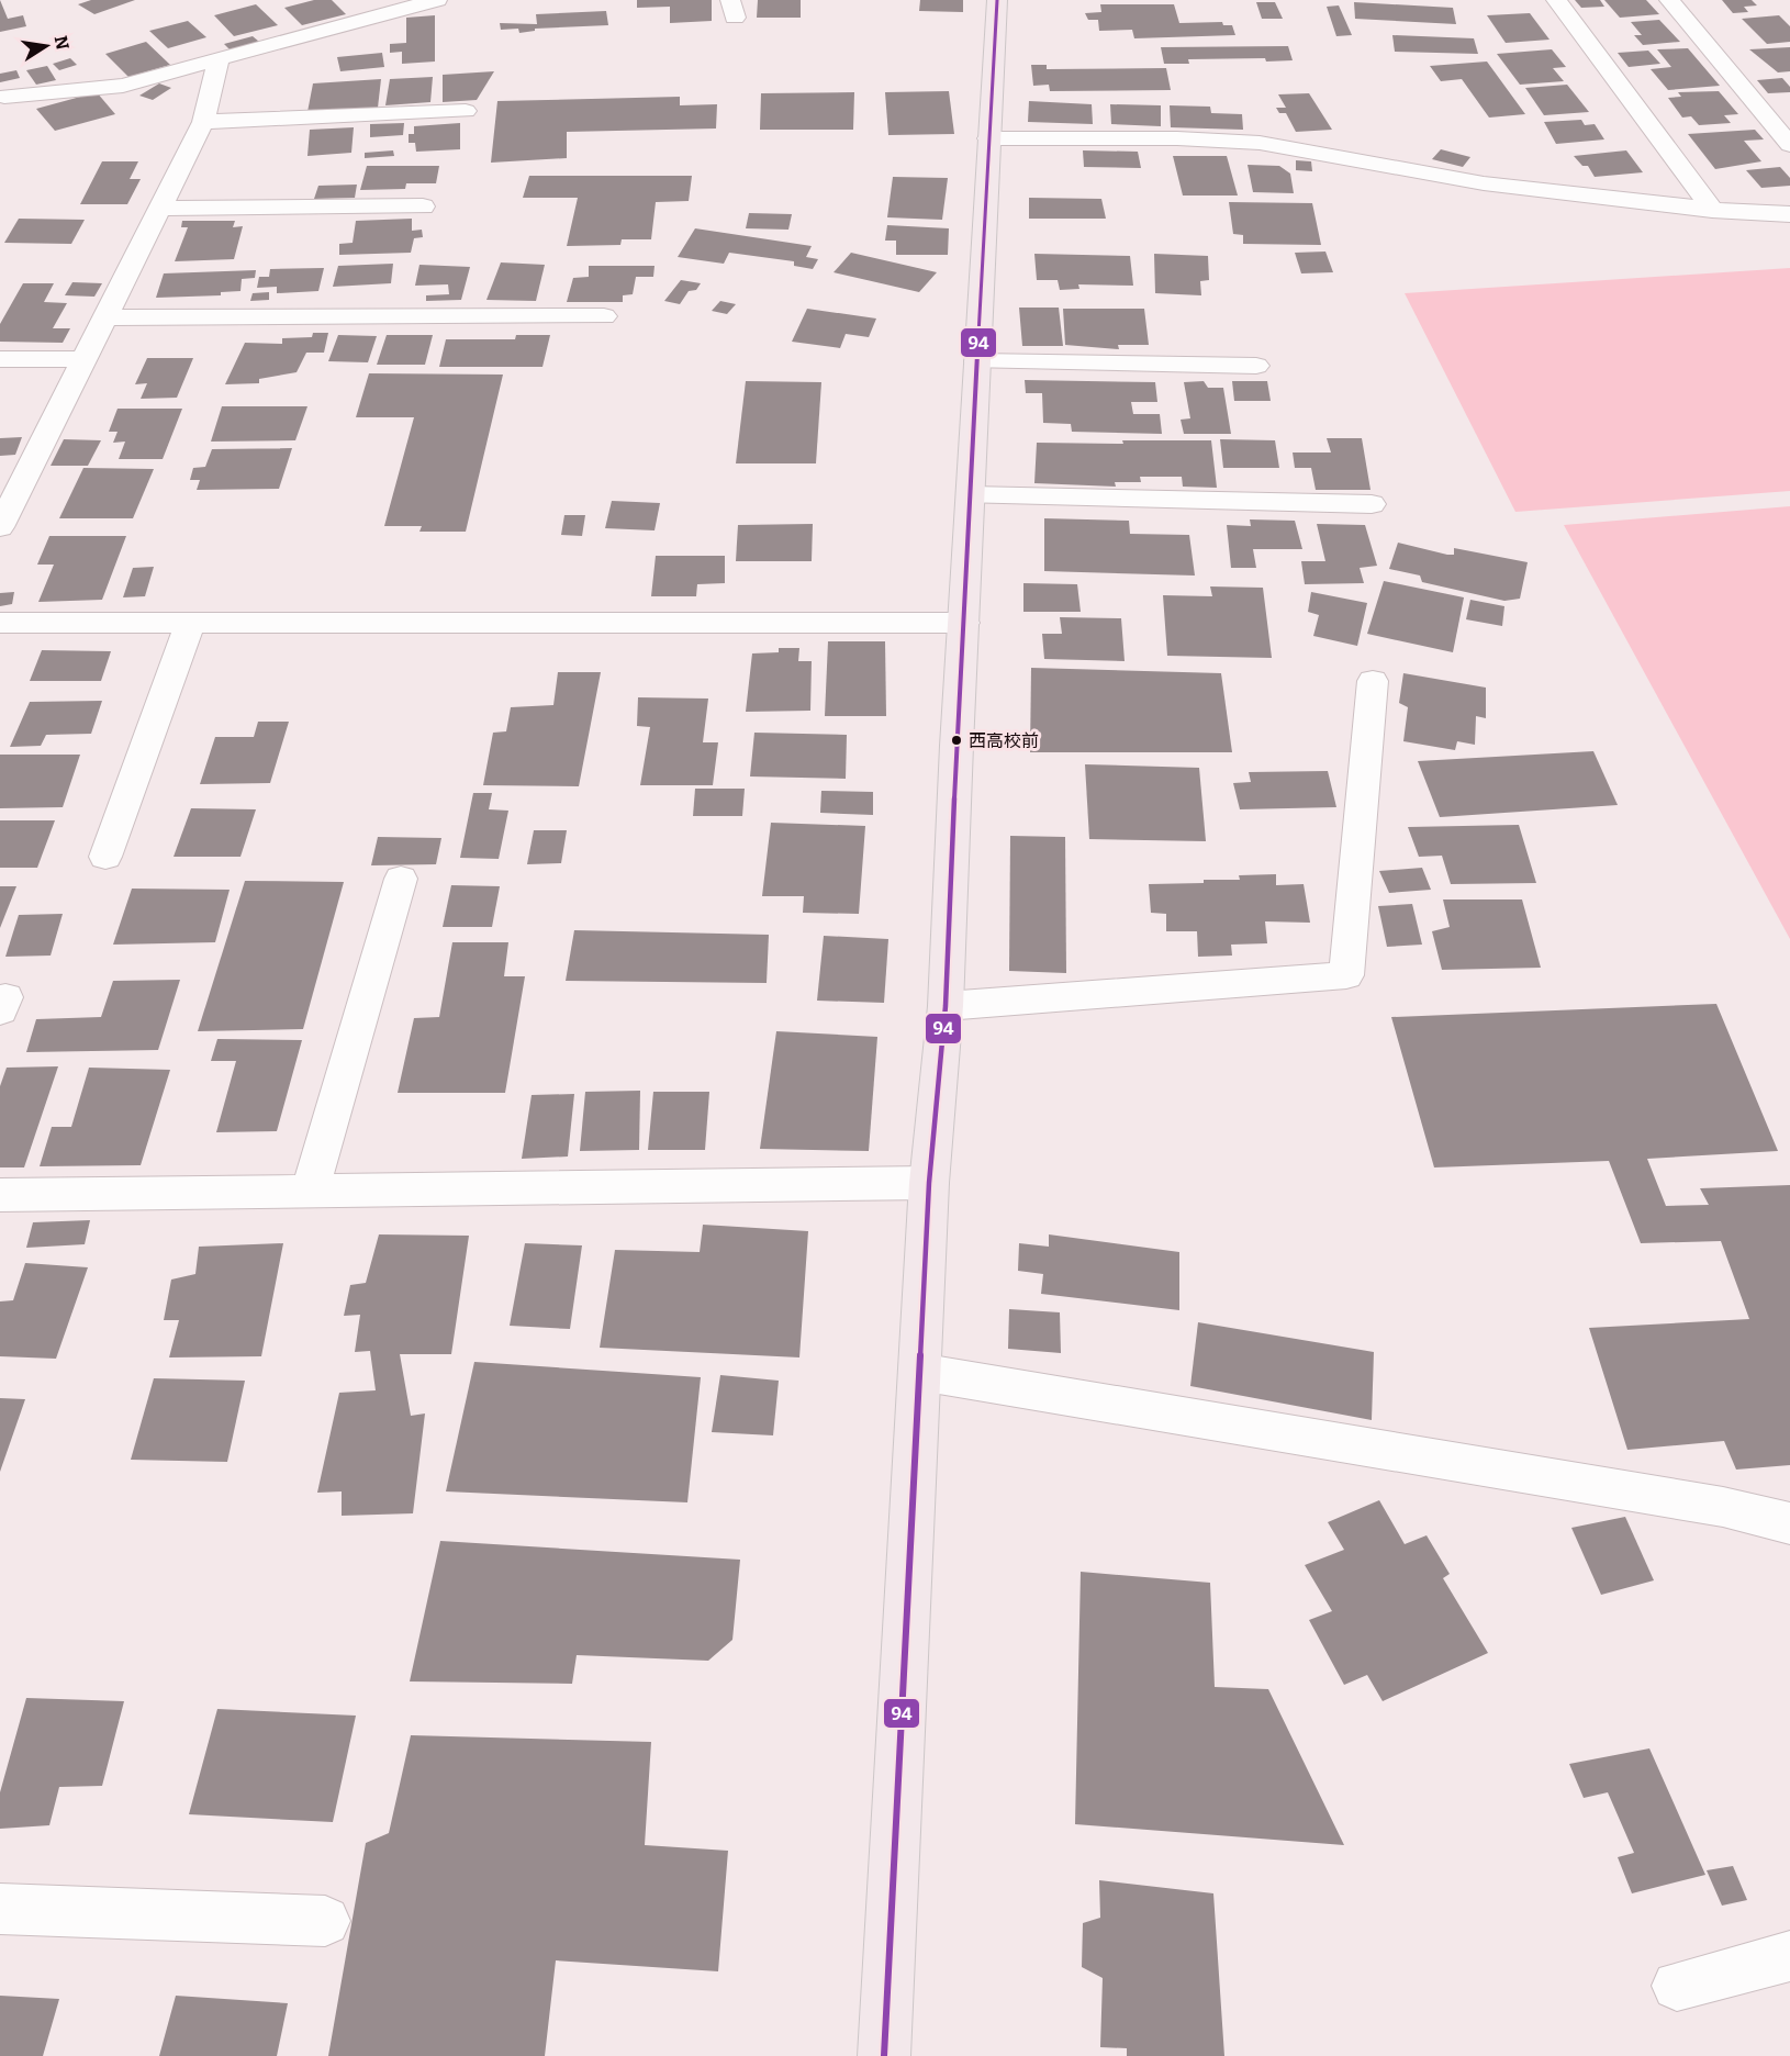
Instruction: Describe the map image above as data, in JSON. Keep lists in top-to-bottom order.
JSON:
{
  "places": ["西高校前"],
  "lines": ["transit line 94"],
  "north": "right"
}
